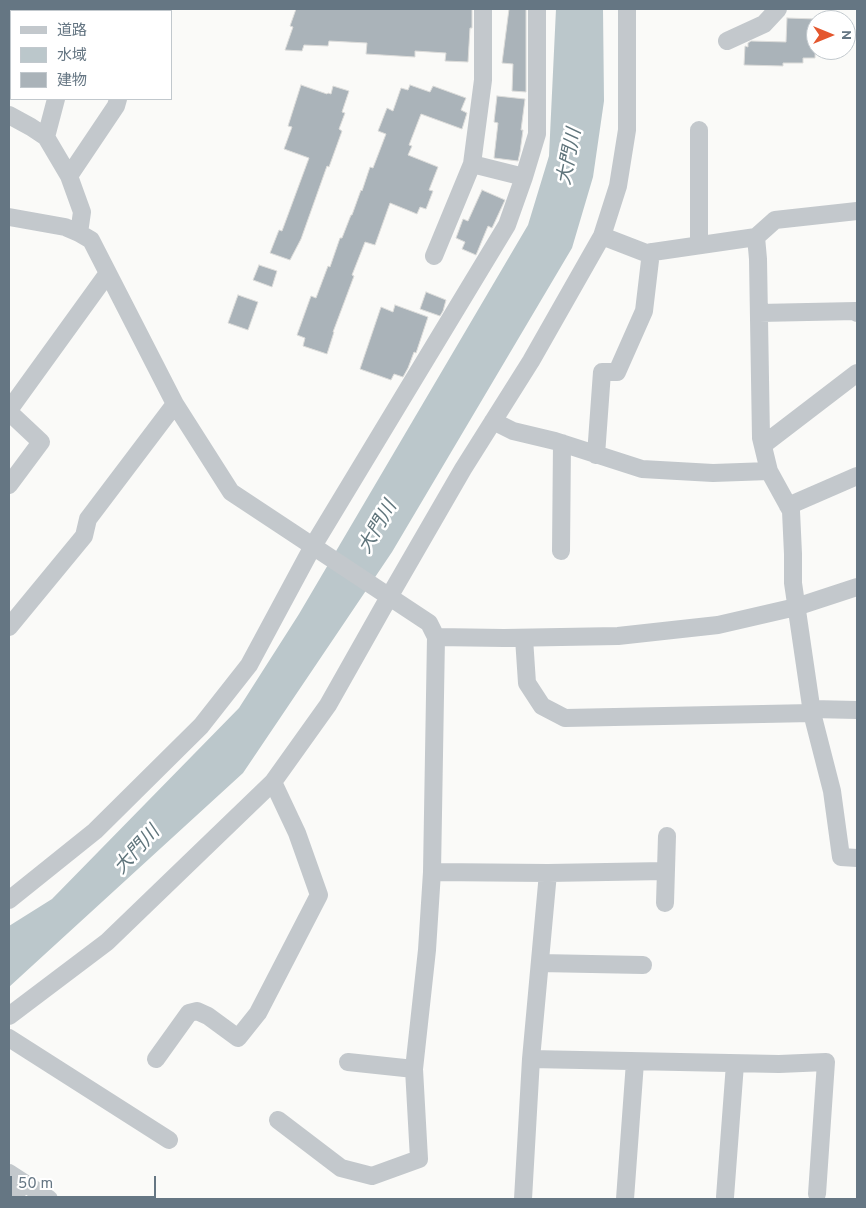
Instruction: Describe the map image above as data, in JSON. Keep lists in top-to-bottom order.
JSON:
{
  "water": ["大門川"],
  "legend": ["道路", "水域", "建物"],
  "scale_bar": "50 m",
  "north": "right"
}
